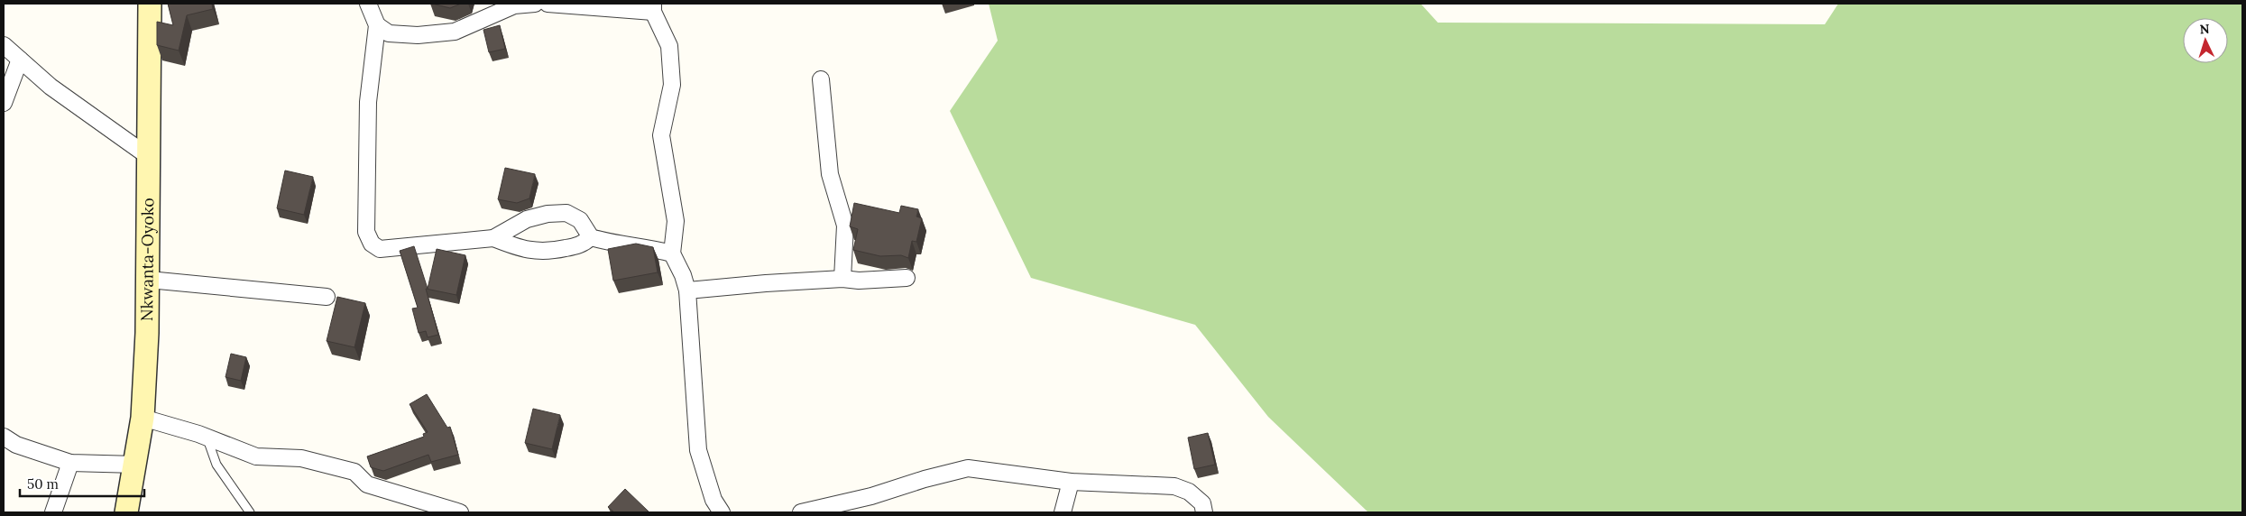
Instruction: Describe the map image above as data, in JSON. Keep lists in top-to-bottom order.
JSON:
{
  "streets": {
    "street": ["Nkwanta-Oyoko"]
  },
  "scale_bar": "50 m",
  "north": "top"
}
